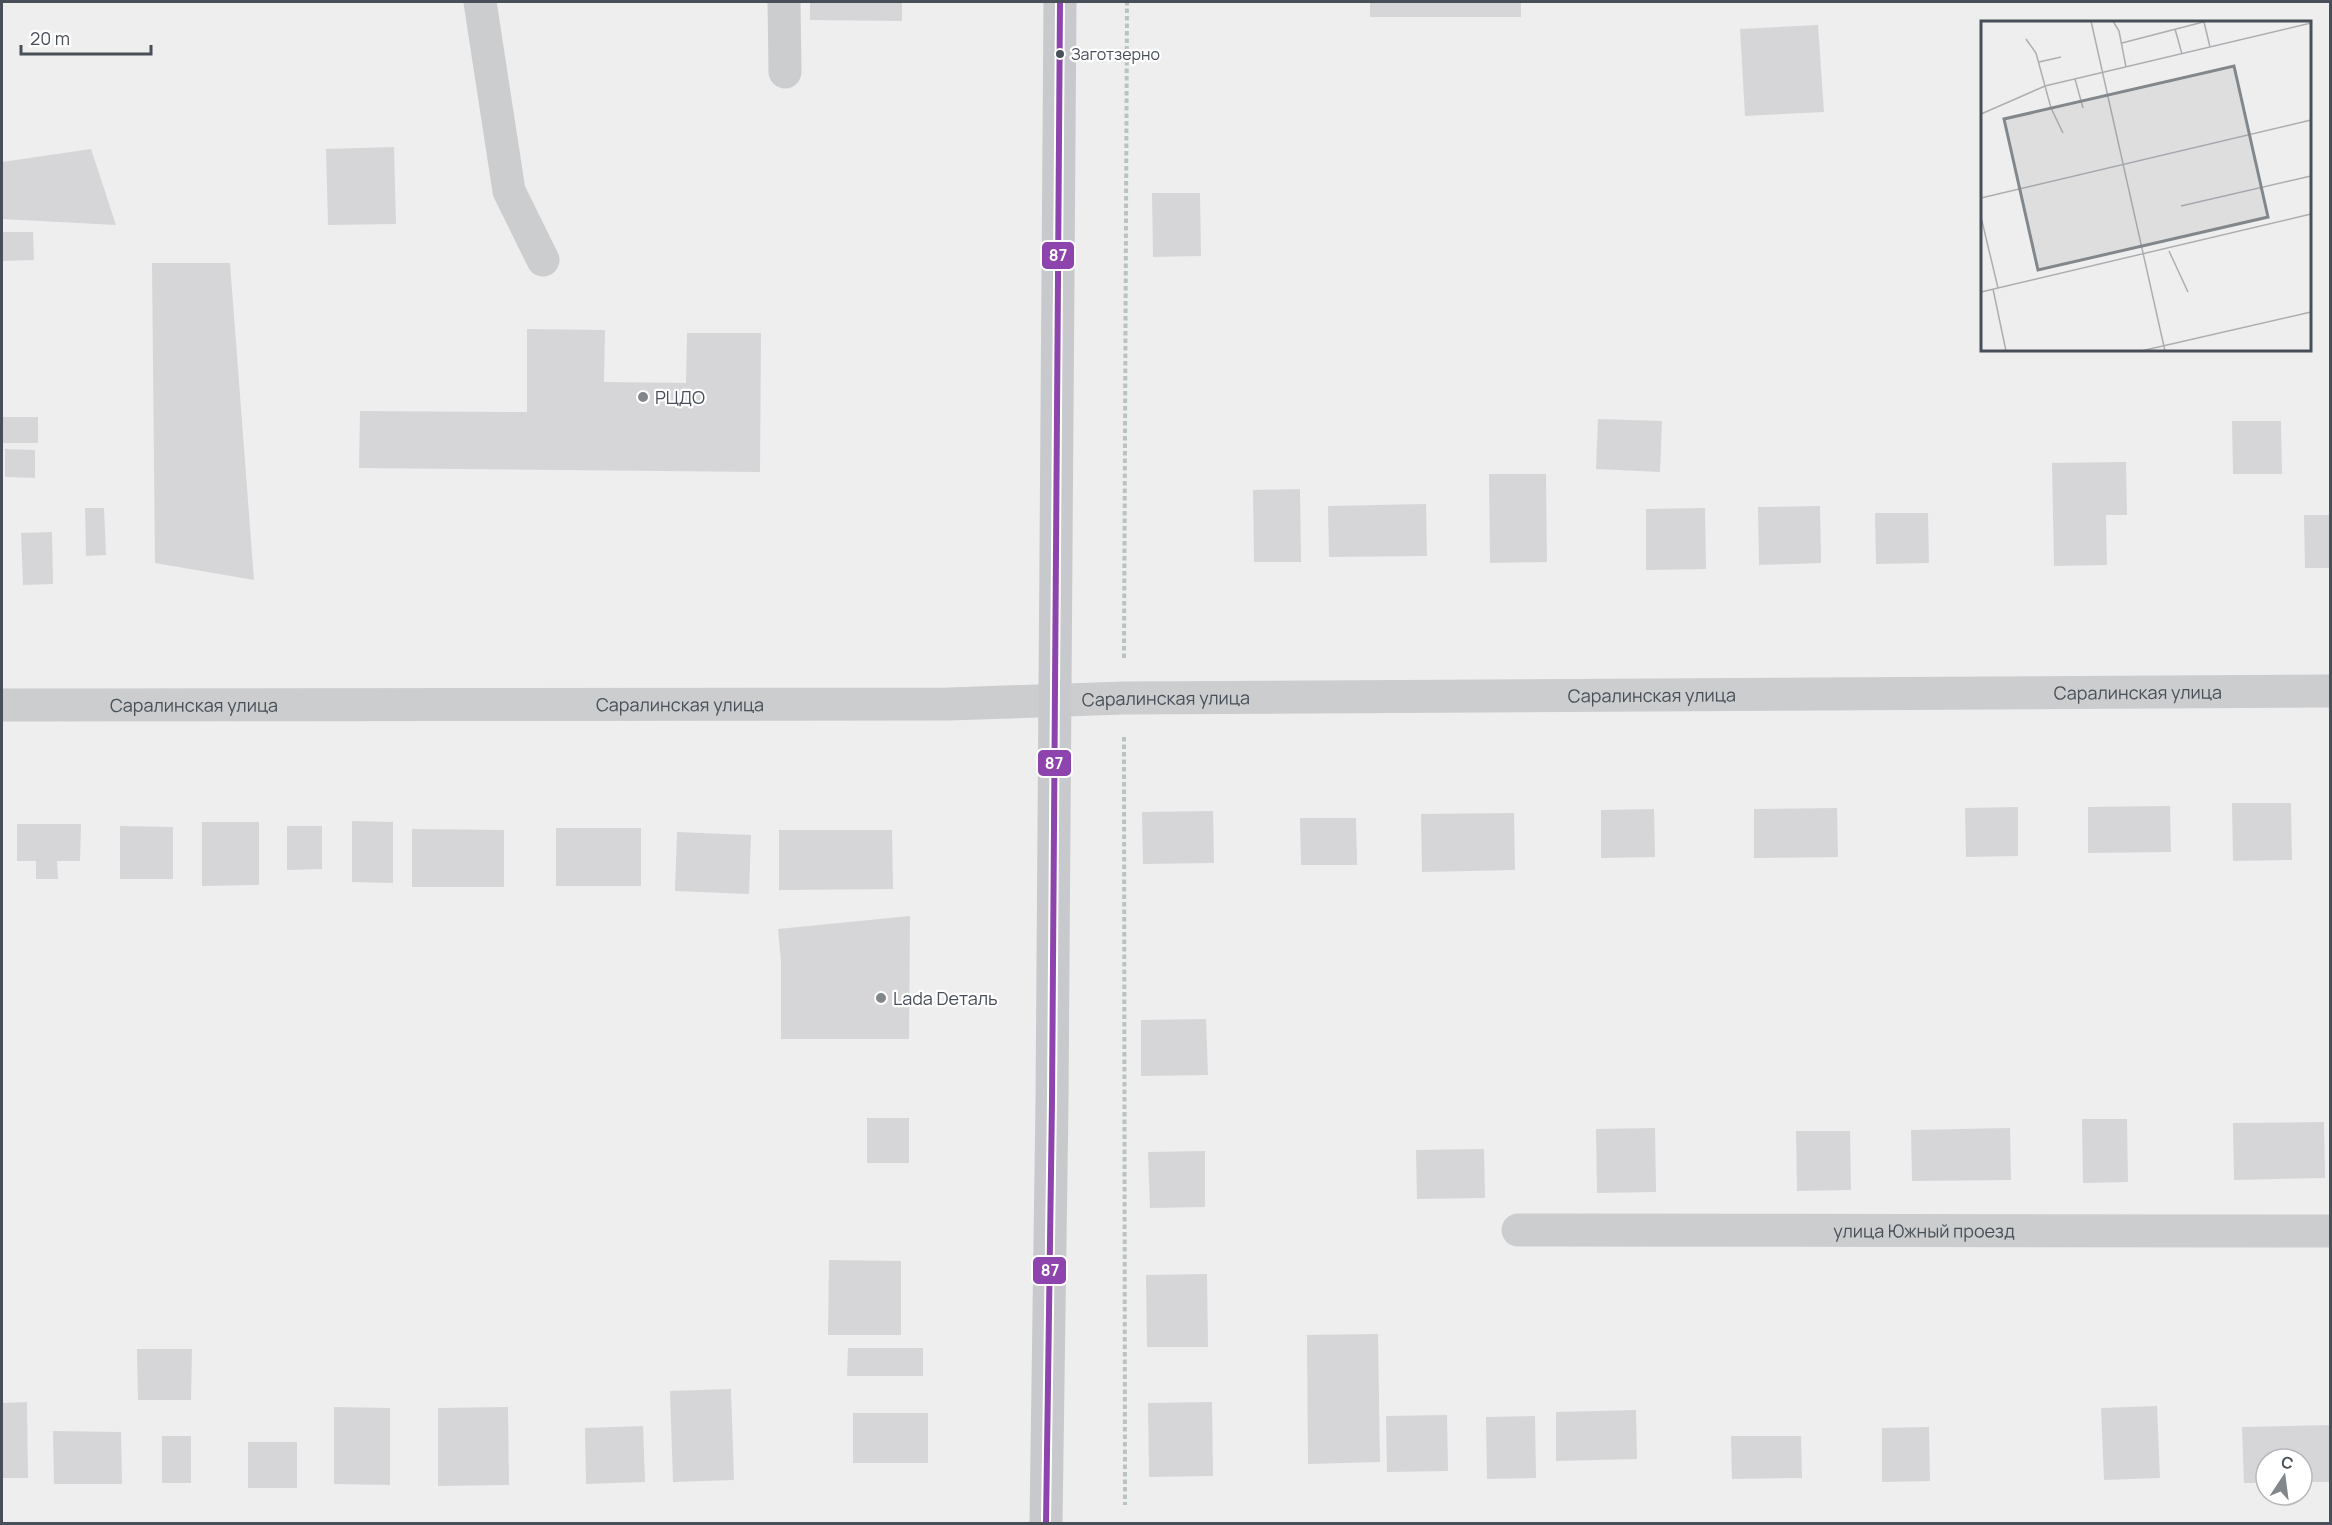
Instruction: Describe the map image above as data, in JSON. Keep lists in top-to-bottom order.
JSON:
{
  "streets": {
    "street": ["Саралинская улица", "улица Южный проезд"]
  },
  "places": ["Заготзерно", "РЦДО", "Lada Dеталь"],
  "lines": ["transit line 87"],
  "scale_bar": "20 m",
  "north": "top"
}
